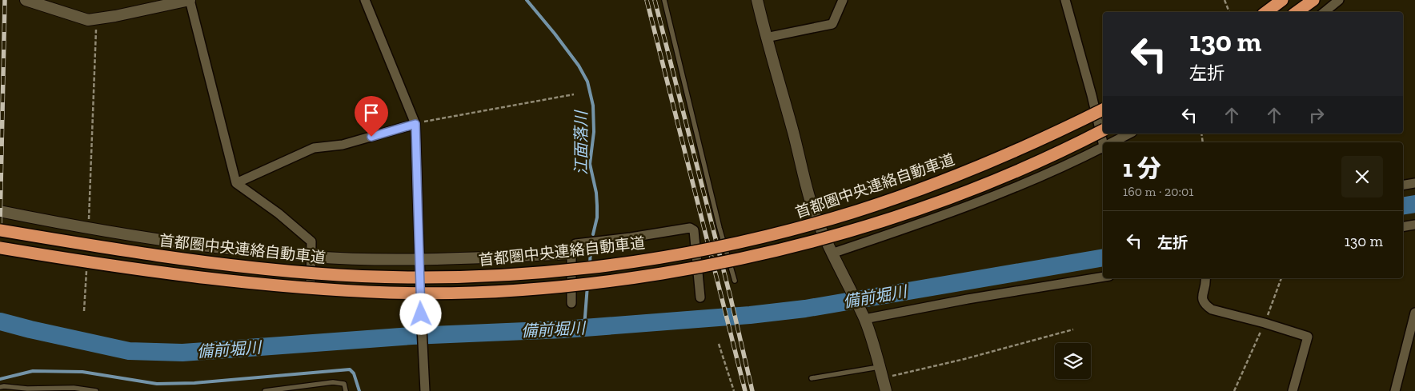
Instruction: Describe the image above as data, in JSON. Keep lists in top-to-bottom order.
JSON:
{
  "streets": {
    "highway": ["首都圏中央連絡自動車道"]
  },
  "water": ["江面落川", "備前堀川"],
  "page": {
    "turn": ["130 m", "左折"],
    "heading": ["1 分", "160 m · 20:01"],
    "list": [
      {
        "name": "左折",
        "value": "130 m"
      }
    ]
  }
}
